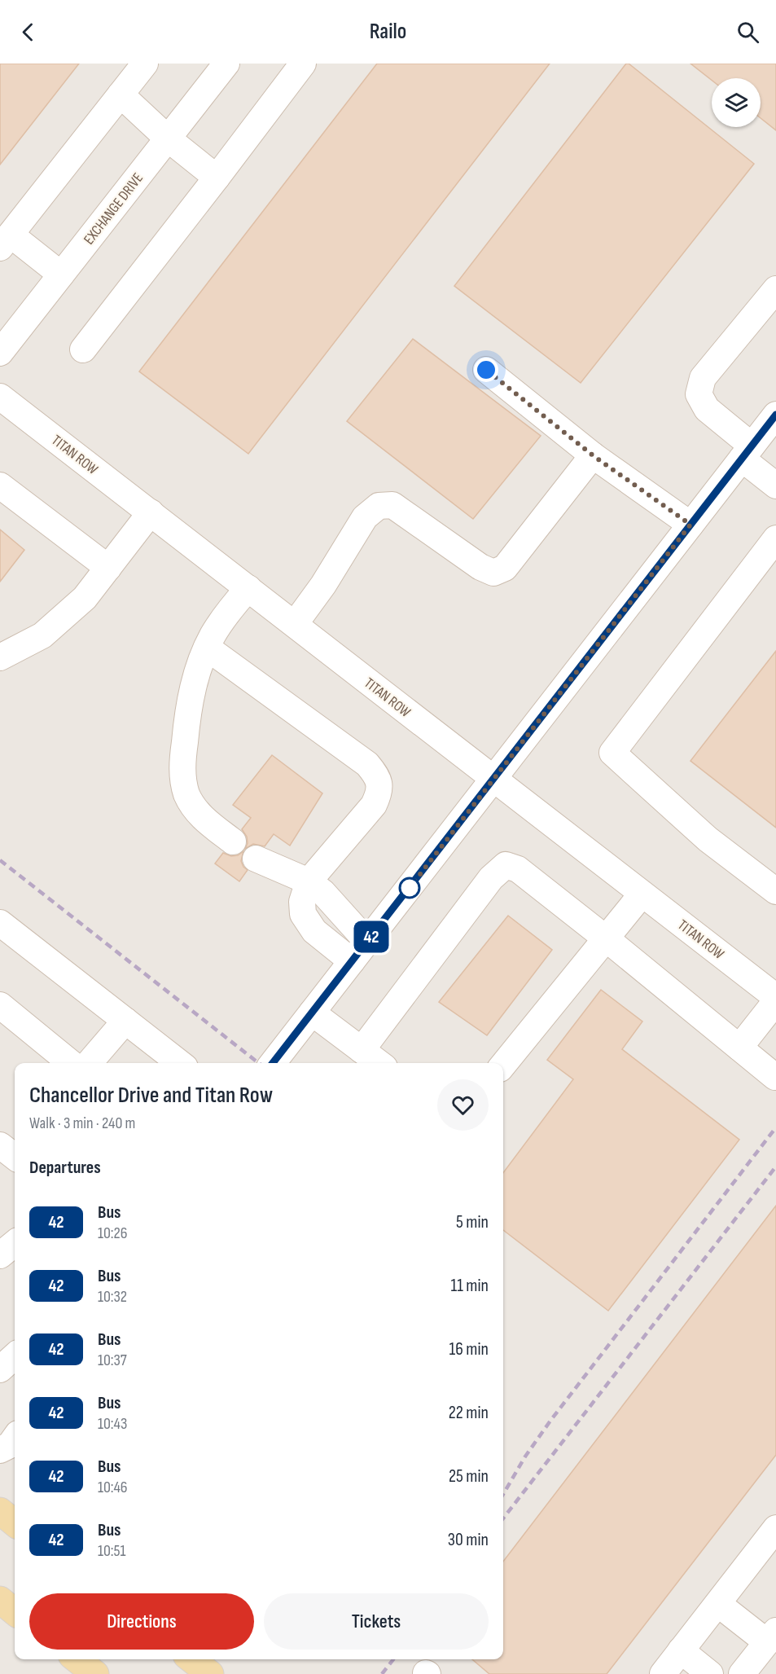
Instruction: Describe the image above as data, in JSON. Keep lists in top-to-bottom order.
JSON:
{
  "streets": {
    "street": ["EXCHANGE DRIVE", "TITAN ROW"]
  },
  "lines": ["bus line 42"],
  "page": {
    "header": "Railo",
    "on_map": "42",
    "heading": [
      ["Chancellor Drive and Titan Row", "Walk · 3 min · 240 m"],
      "Departures"
    ],
    "list": [
      {
        "mark": "42",
        "name": "Bus",
        "note": "10:26",
        "value": "5 min"
      },
      {
        "mark": "42",
        "name": "Bus",
        "note": "10:32",
        "value": "11 min"
      },
      {
        "mark": "42",
        "name": "Bus",
        "note": "10:37",
        "value": "16 min"
      },
      {
        "mark": "42",
        "name": "Bus",
        "note": "10:43",
        "value": "22 min"
      },
      {
        "mark": "42",
        "name": "Bus",
        "note": "10:46",
        "value": "25 min"
      },
      {
        "mark": "42",
        "name": "Bus",
        "note": "10:51",
        "value": "30 min"
      }
    ],
    "buttons": ["Directions", "Tickets"]
  }
}
